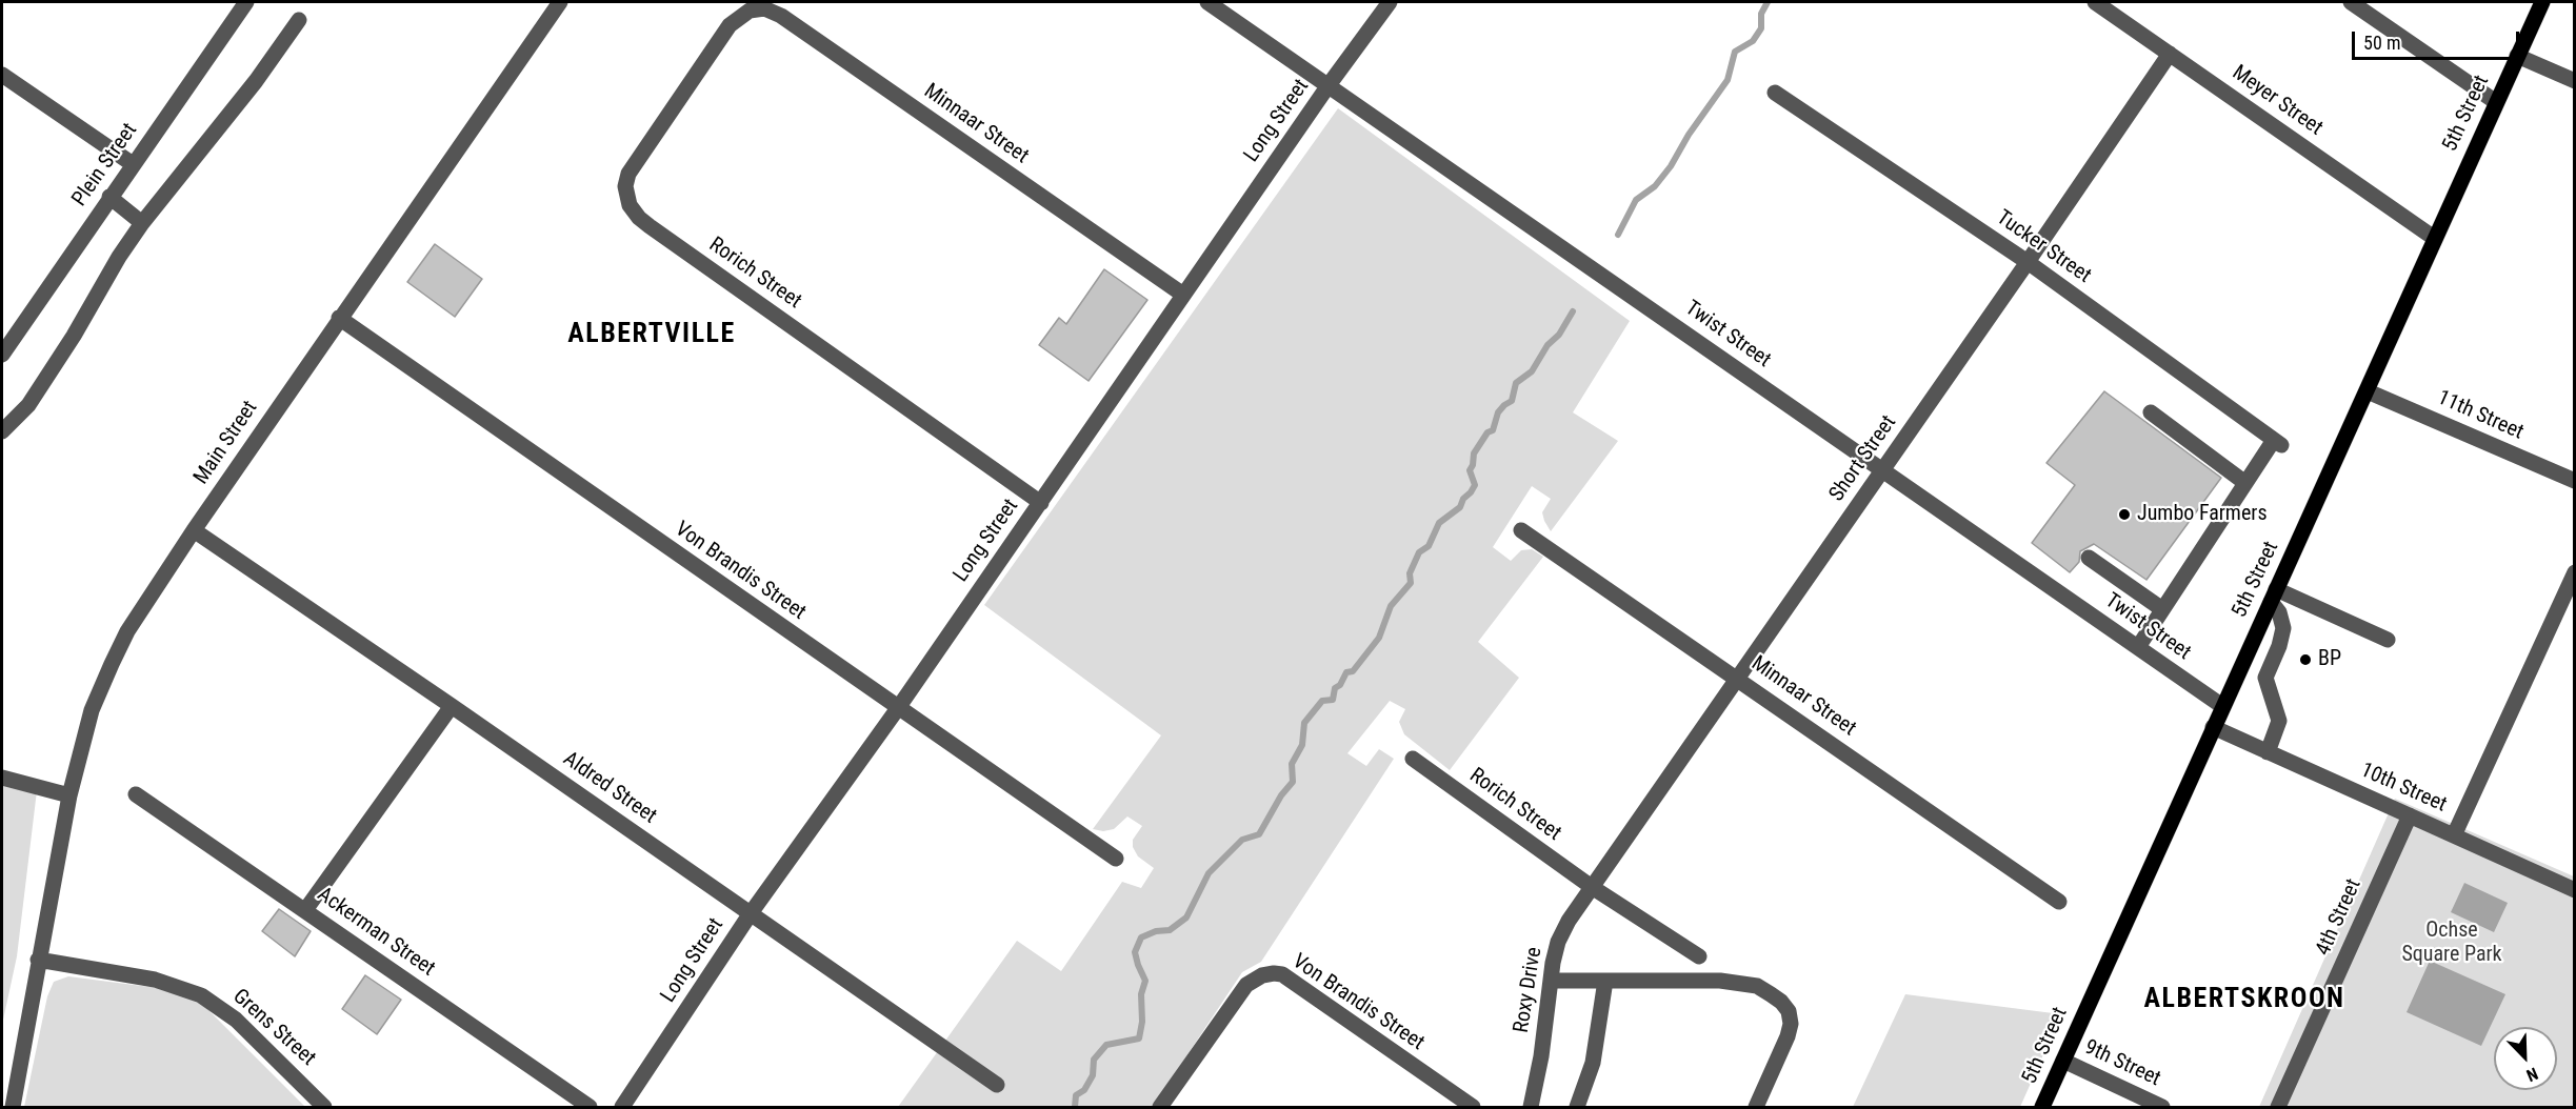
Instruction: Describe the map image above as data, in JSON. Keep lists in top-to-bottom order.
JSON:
{
  "streets": {
    "main road": ["5th Street"],
    "street": [
      "Meyer Street",
      "Long Street",
      "Minnaar Street",
      "Plein Street",
      "Tucker Street",
      "Rorich Street",
      "Twist Street",
      "11th Street",
      "Main Street",
      "Short Street",
      "Von Brandis Street",
      "Aldred Street",
      "10th Street",
      "4th Street",
      "Ackerman Street",
      "Roxy Drive",
      "Grens Street",
      "9th Street"
    ]
  },
  "crossings": [
    ["Meyer Street", "5th Street"],
    ["Meyer Street", "Short Street"],
    ["5th Street", "Twist Street"],
    ["5th Street", "11th Street"],
    ["5th Street", "10th Street"],
    ["5th Street", "9th Street"],
    ["Long Street", "Minnaar Street"],
    ["Long Street", "Rorich Street"],
    ["Long Street", "Twist Street"],
    ["Long Street", "Von Brandis Street"],
    ["Long Street", "Aldred Street"],
    ["Minnaar Street", "Rorich Street"],
    ["Minnaar Street", "Short Street"],
    ["Tucker Street", "Short Street"],
    ["Rorich Street", "Short Street"],
    ["Rorich Street", "Roxy Drive"],
    ["Twist Street", "Short Street"],
    ["Main Street", "Von Brandis Street"],
    ["Main Street", "Aldred Street"],
    ["Main Street", "Grens Street"],
    ["Short Street", "Roxy Drive"],
    ["10th Street", "4th Street"]
  ],
  "districts": ["ALBERTVILLE", "ALBERTSKROON"],
  "parks": ["Ochse Square Park"],
  "places": ["Jumbo Farmers", "BP"],
  "scale_bar": "50 m",
  "north": "bottom right"
}
